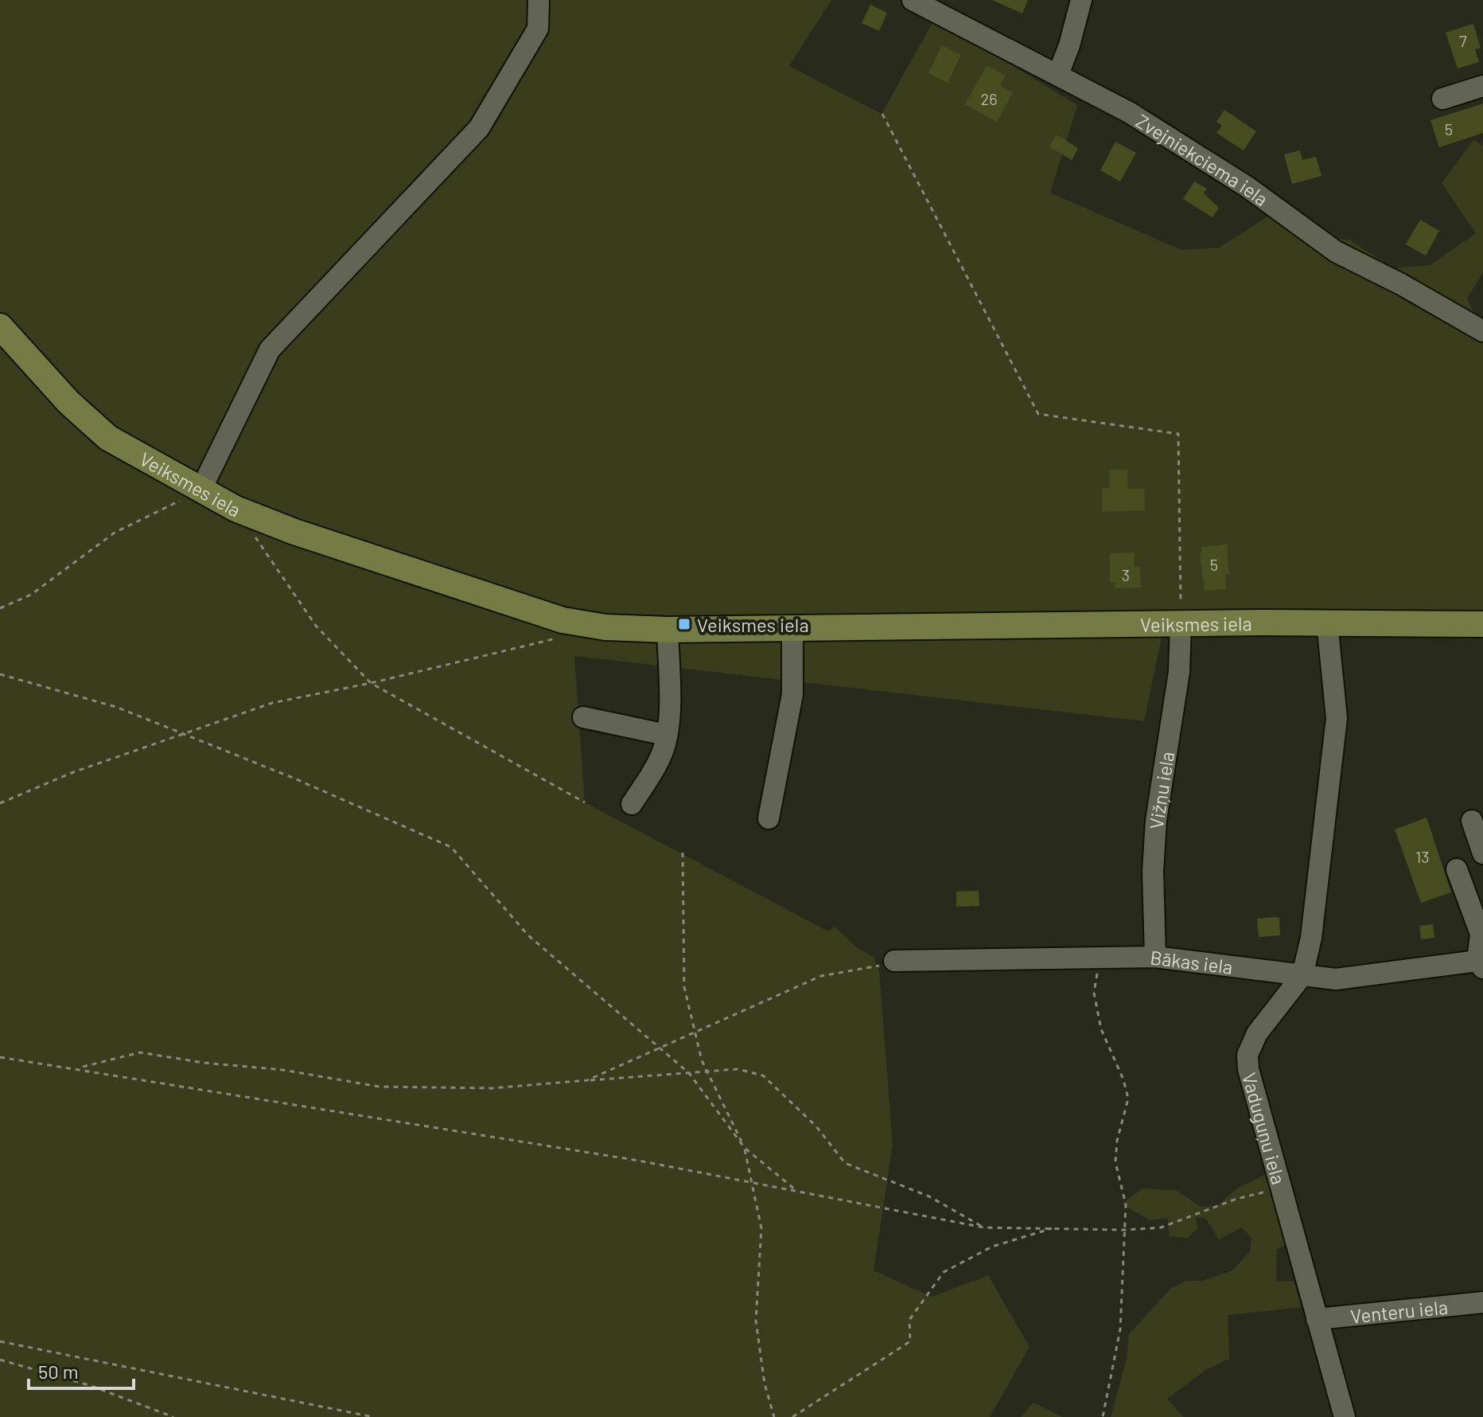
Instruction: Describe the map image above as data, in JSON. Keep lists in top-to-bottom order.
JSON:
{
  "streets": {
    "main road": ["Veiksmes iela"],
    "street": [
      "Zvejniekciema iela",
      "Vižņu iela",
      "Bākas iela",
      "Vaduguņu iela",
      "Venteru iela"
    ]
  },
  "crossings": [
    ["Veiksmes iela", "Vižņu iela"],
    ["Veiksmes iela", "Vaduguņu iela"],
    ["Vižņu iela", "Bākas iela"],
    ["Bākas iela", "Vaduguņu iela"],
    ["Vaduguņu iela", "Venteru iela"]
  ],
  "places": {
    "transit": ["Veiksmes iela"]
  },
  "house_numbers": [
    "7",
    "26",
    "5",
    "5",
    "3",
    "13"
  ],
  "scale_bar": "50 m"
}
